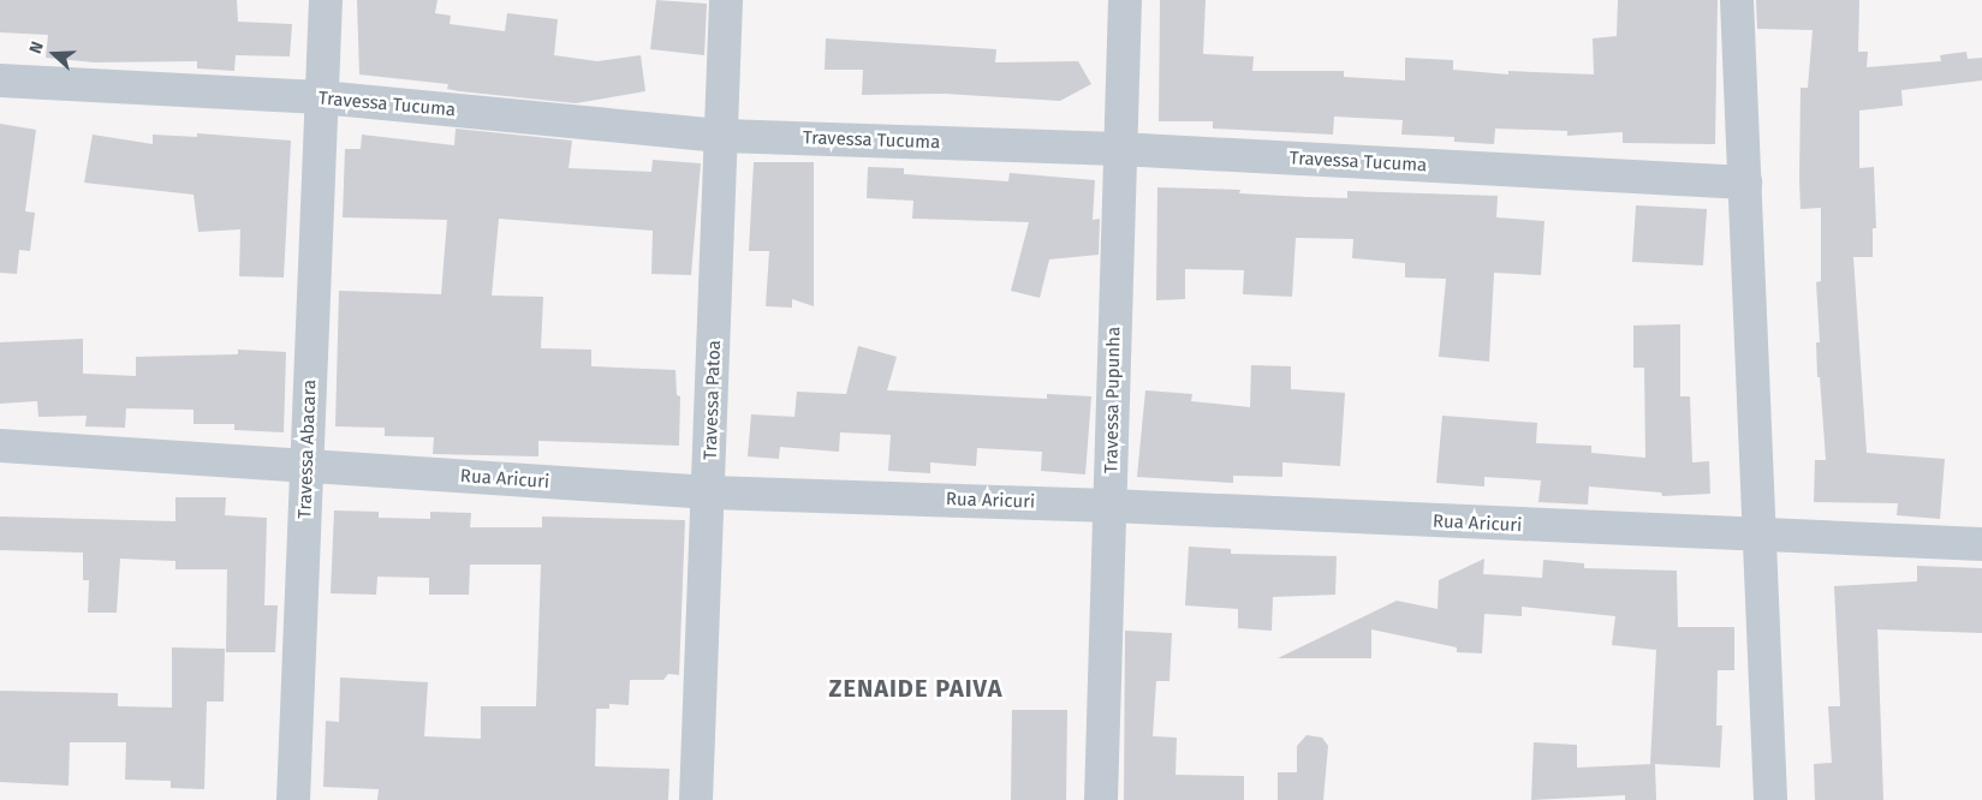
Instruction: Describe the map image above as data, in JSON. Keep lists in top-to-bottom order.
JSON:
{
  "streets": {
    "street": [
      "Travessa Tucuma",
      "Travessa Patoa",
      "Travessa Pupunha",
      "Travessa Abacara",
      "Rua Aricuri"
    ]
  },
  "crossings": [
    ["Travessa Tucuma", "Travessa Patoa"],
    ["Travessa Tucuma", "Travessa Pupunha"],
    ["Travessa Tucuma", "Travessa Abacara"],
    ["Travessa Patoa", "Rua Aricuri"],
    ["Travessa Pupunha", "Rua Aricuri"],
    ["Travessa Abacara", "Rua Aricuri"]
  ],
  "districts": ["ZENAIDE PAIVA"],
  "north": "left"
}
